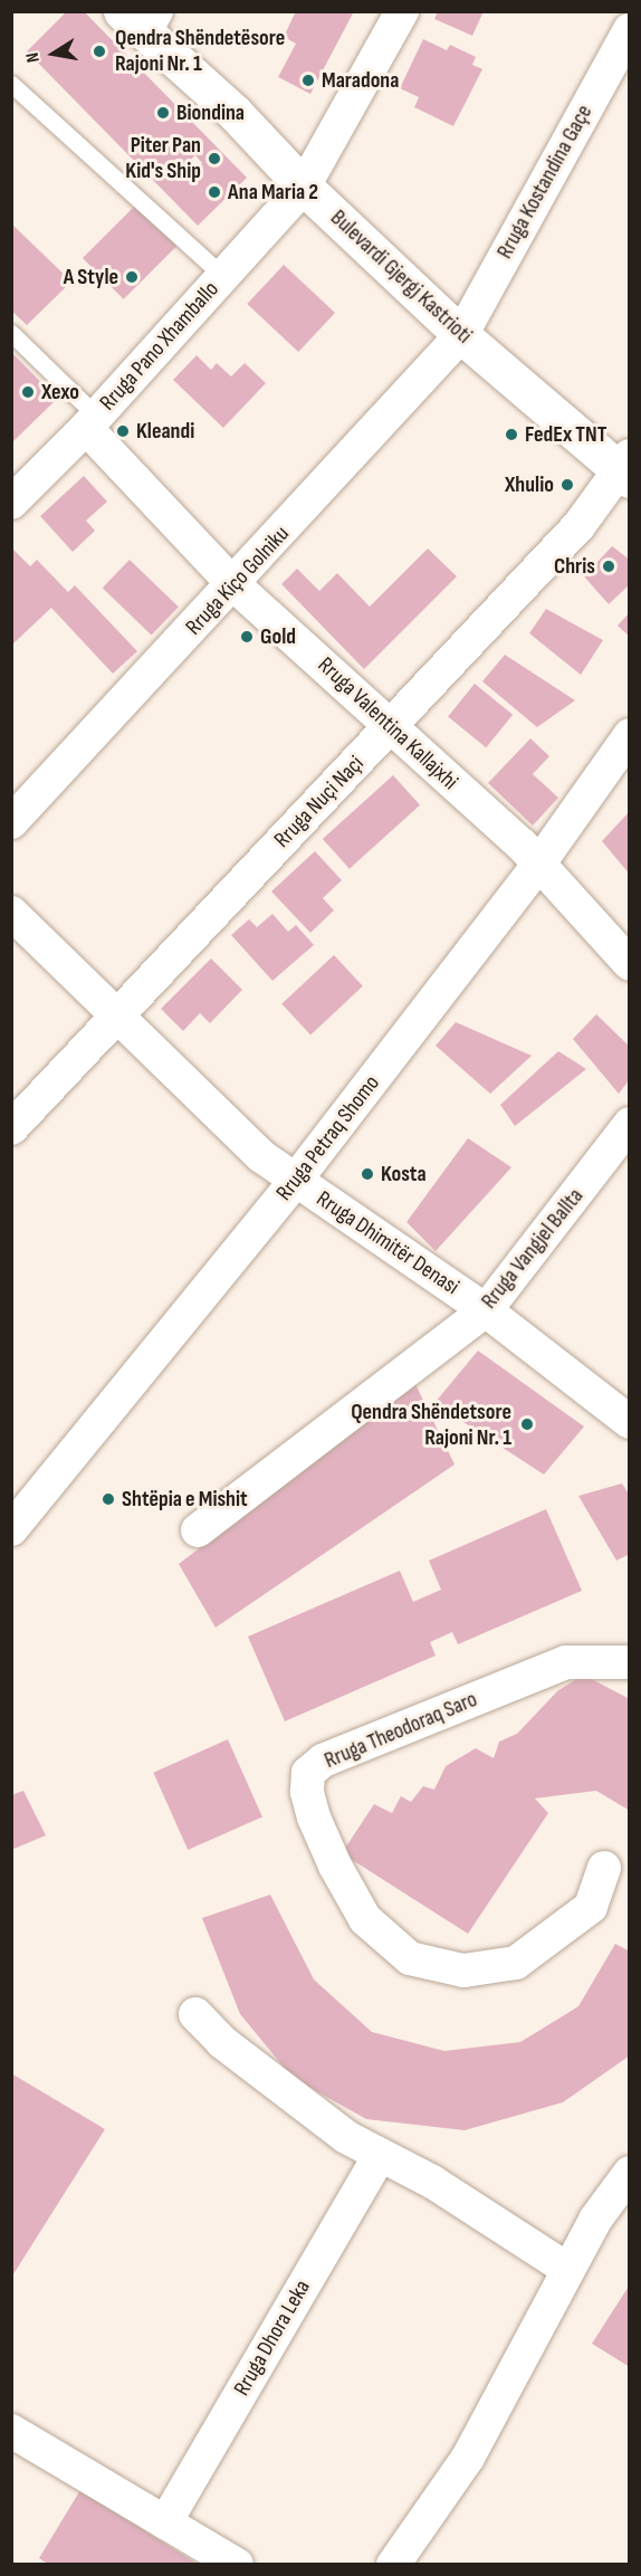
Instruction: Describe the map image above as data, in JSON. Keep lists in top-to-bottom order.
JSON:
{
  "streets": {
    "main road": ["Bulevardi Gjergj Kastrioti"],
    "street": [
      "Rruga Kostandina Gaçe",
      "Rruga Pano Xhamballo",
      "Rruga Kiço Golniku",
      "Rruga Valentina Kallajxhi",
      "Rruga Nuçi Naçi",
      "Rruga Petraq Shomo",
      "Rruga Dhimitër Denasi",
      "Rruga Vangjel Ballta",
      "Rruga Theodoraq Saro",
      "Rruga Dhora Leka"
    ]
  },
  "crossings": [
    ["Rruga Kostandina Gaçe", "Bulevardi Gjergj Kastrioti"],
    ["Rruga Kostandina Gaçe", "Rruga Kiço Golniku"],
    ["Bulevardi Gjergj Kastrioti", "Rruga Pano Xhamballo"],
    ["Bulevardi Gjergj Kastrioti", "Rruga Kiço Golniku"],
    ["Bulevardi Gjergj Kastrioti", "Rruga Nuçi Naçi"],
    ["Rruga Pano Xhamballo", "Rruga Valentina Kallajxhi"],
    ["Rruga Kiço Golniku", "Rruga Valentina Kallajxhi"],
    ["Rruga Valentina Kallajxhi", "Rruga Nuçi Naçi"],
    ["Rruga Valentina Kallajxhi", "Rruga Petraq Shomo"],
    ["Rruga Nuçi Naçi", "Rruga Dhimitër Denasi"],
    ["Rruga Petraq Shomo", "Rruga Dhimitër Denasi"],
    ["Rruga Dhimitër Denasi", "Rruga Vangjel Ballta"]
  ],
  "places": [
    "Qendra Shëndetësore Rajoni Nr. 1",
    "Maradona",
    "Biondina",
    "Piter Pan Kid's Ship",
    "Ana Maria 2",
    "A Style",
    "Xexo",
    "Kleandi",
    "FedEx TNT",
    "Xhulio",
    "Chris",
    "Gold",
    "Kosta",
    "Qendra Shëndetsore Rajoni Nr. 1",
    "Shtëpia e Mishit"
  ],
  "north": "left"
}
